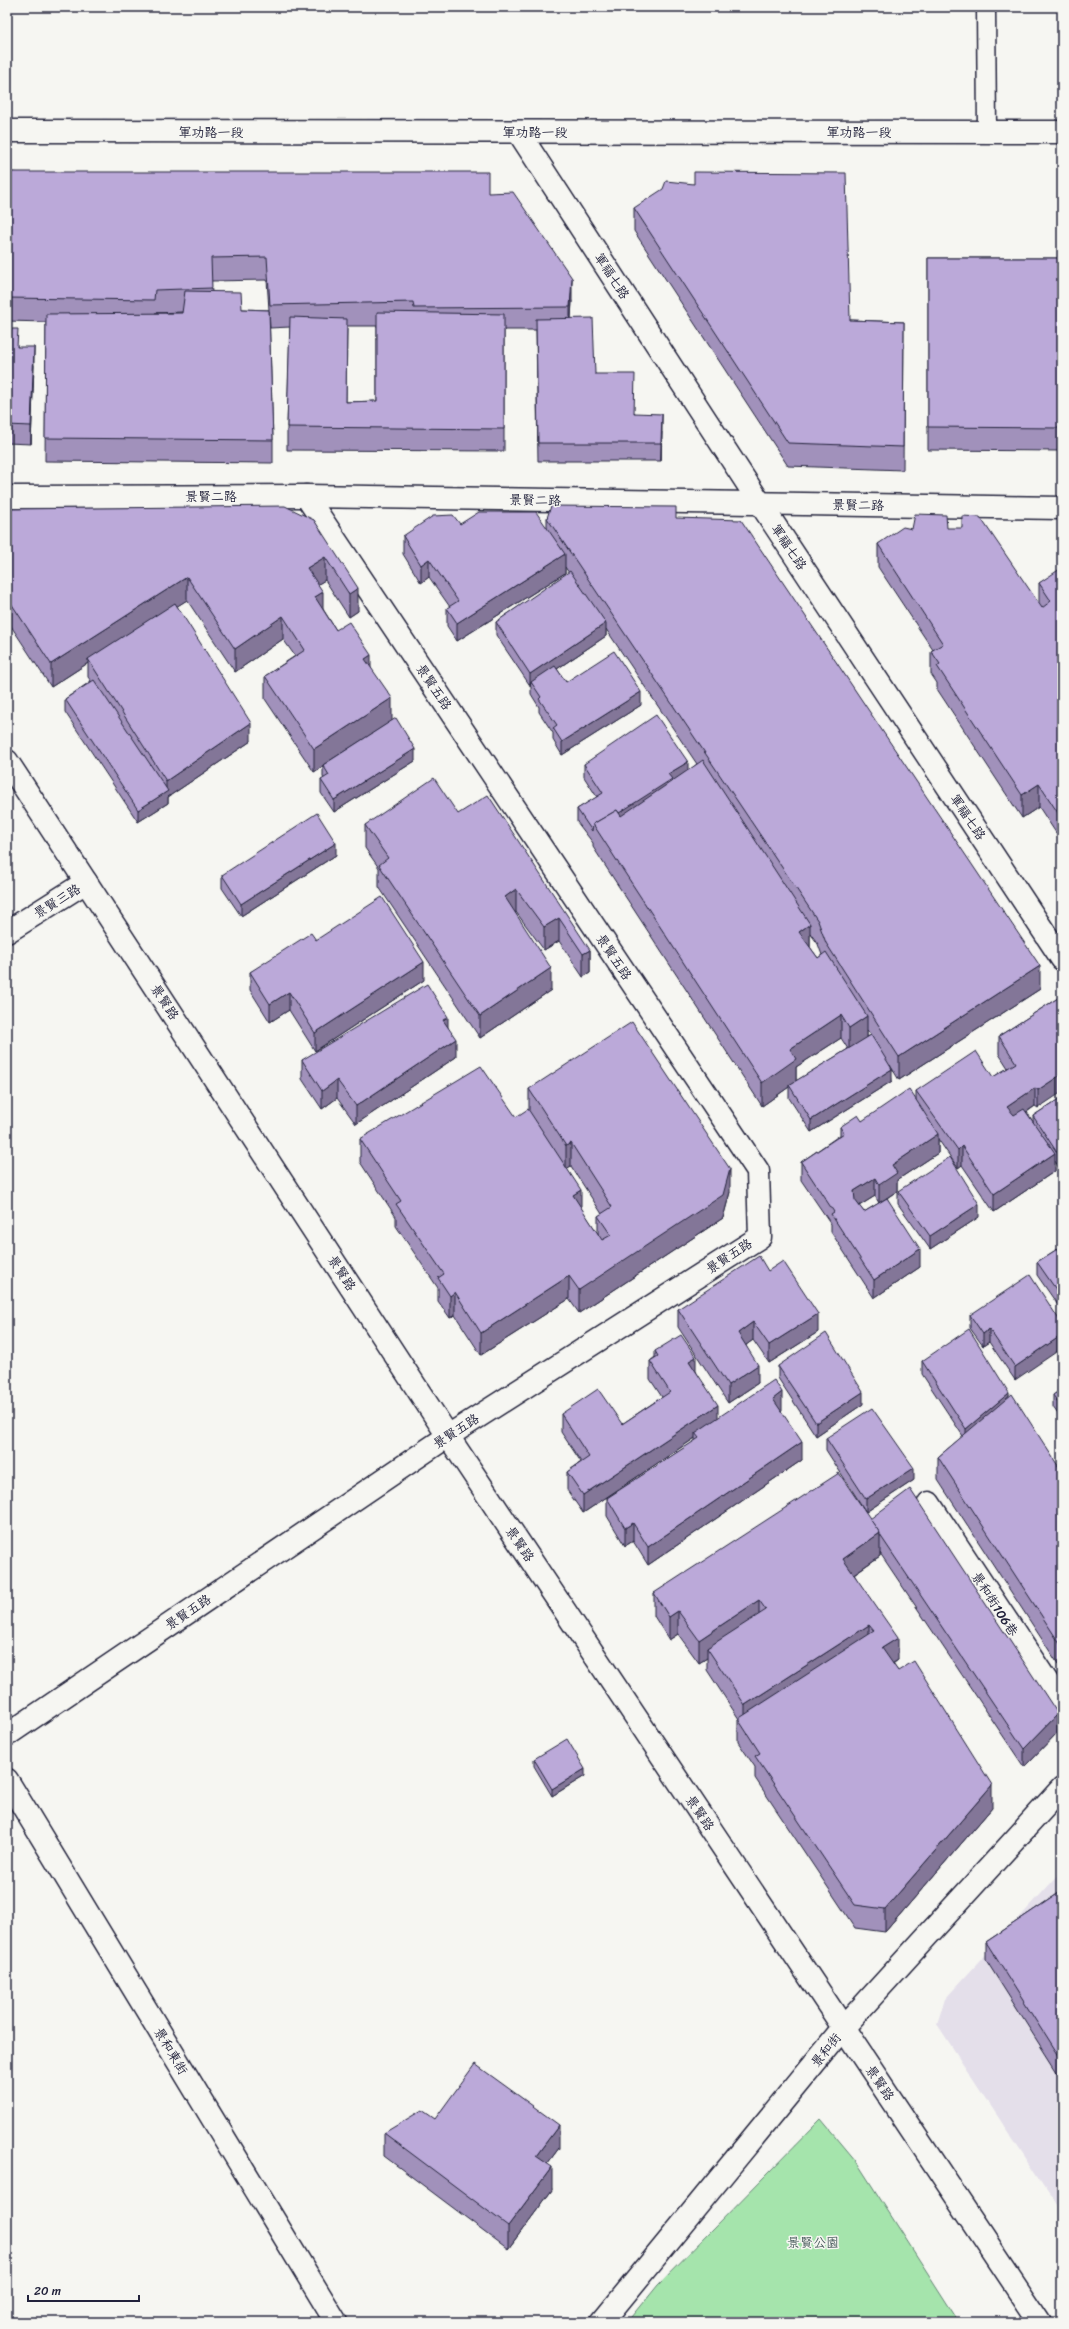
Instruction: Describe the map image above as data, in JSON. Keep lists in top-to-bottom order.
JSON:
{
  "streets": {
    "street": [
      "軍功路一段",
      "軍福七路",
      "景賢二路",
      "景賢五路",
      "景賢三路",
      "景賢路",
      "景和街106巷",
      "景和街",
      "景和東街"
    ]
  },
  "crossings": [
    ["軍功路一段", "軍福七路"],
    ["軍福七路", "景賢二路"],
    ["景賢二路", "景賢五路"],
    ["景賢五路", "景賢路"],
    ["景賢三路", "景賢路"],
    ["景賢路", "景和街"]
  ],
  "parks": ["景賢公園"],
  "scale_bar": "20 m"
}
